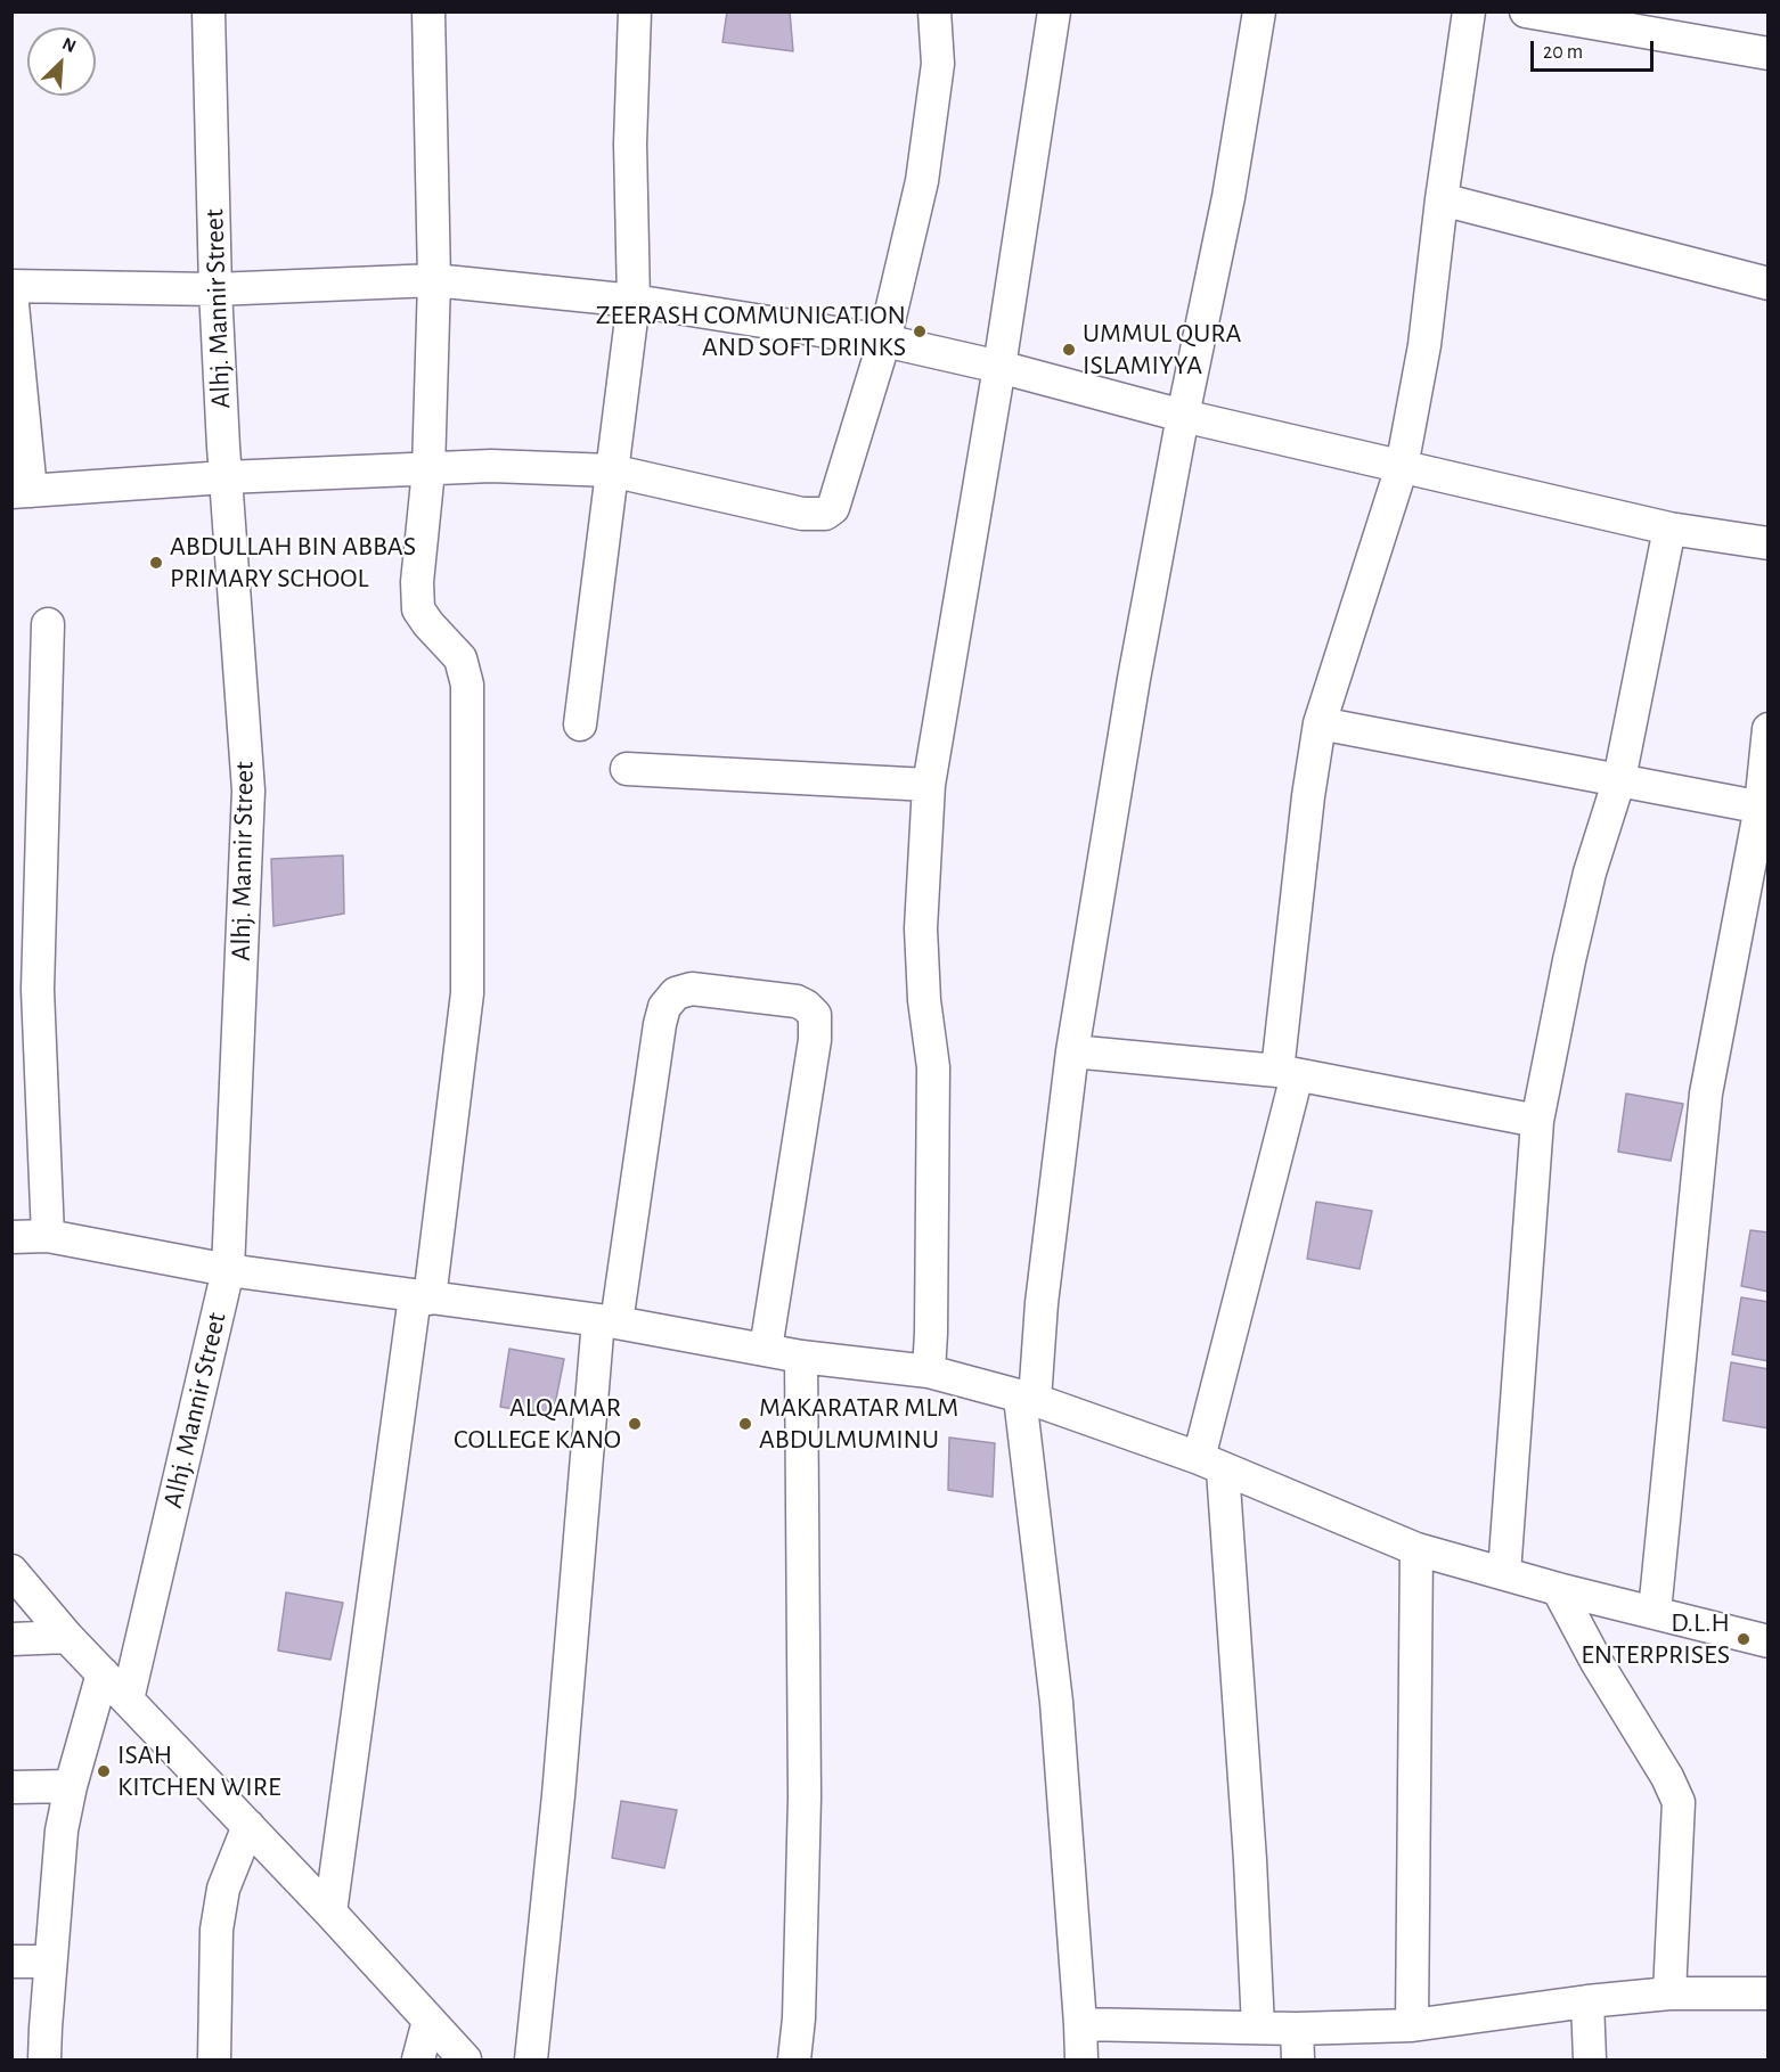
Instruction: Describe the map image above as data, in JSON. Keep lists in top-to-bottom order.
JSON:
{
  "streets": {
    "street": ["Alhj. Mannir Street"]
  },
  "places": [
    "ZEERASH COMMUNICATION AND SOFT DRINKS",
    "UMMUL QURA ISLAMIYYA",
    "ABDULLAH BIN ABBAS PRIMARY SCHOOL",
    "ALQAMAR COLLEGE KANO",
    "MAKARATAR MLM ABDULMUMINU",
    "D.L.H ENTERPRISES",
    "ISAH KITCHEN WIRE"
  ],
  "scale_bar": "20 m",
  "north": "top right"
}
